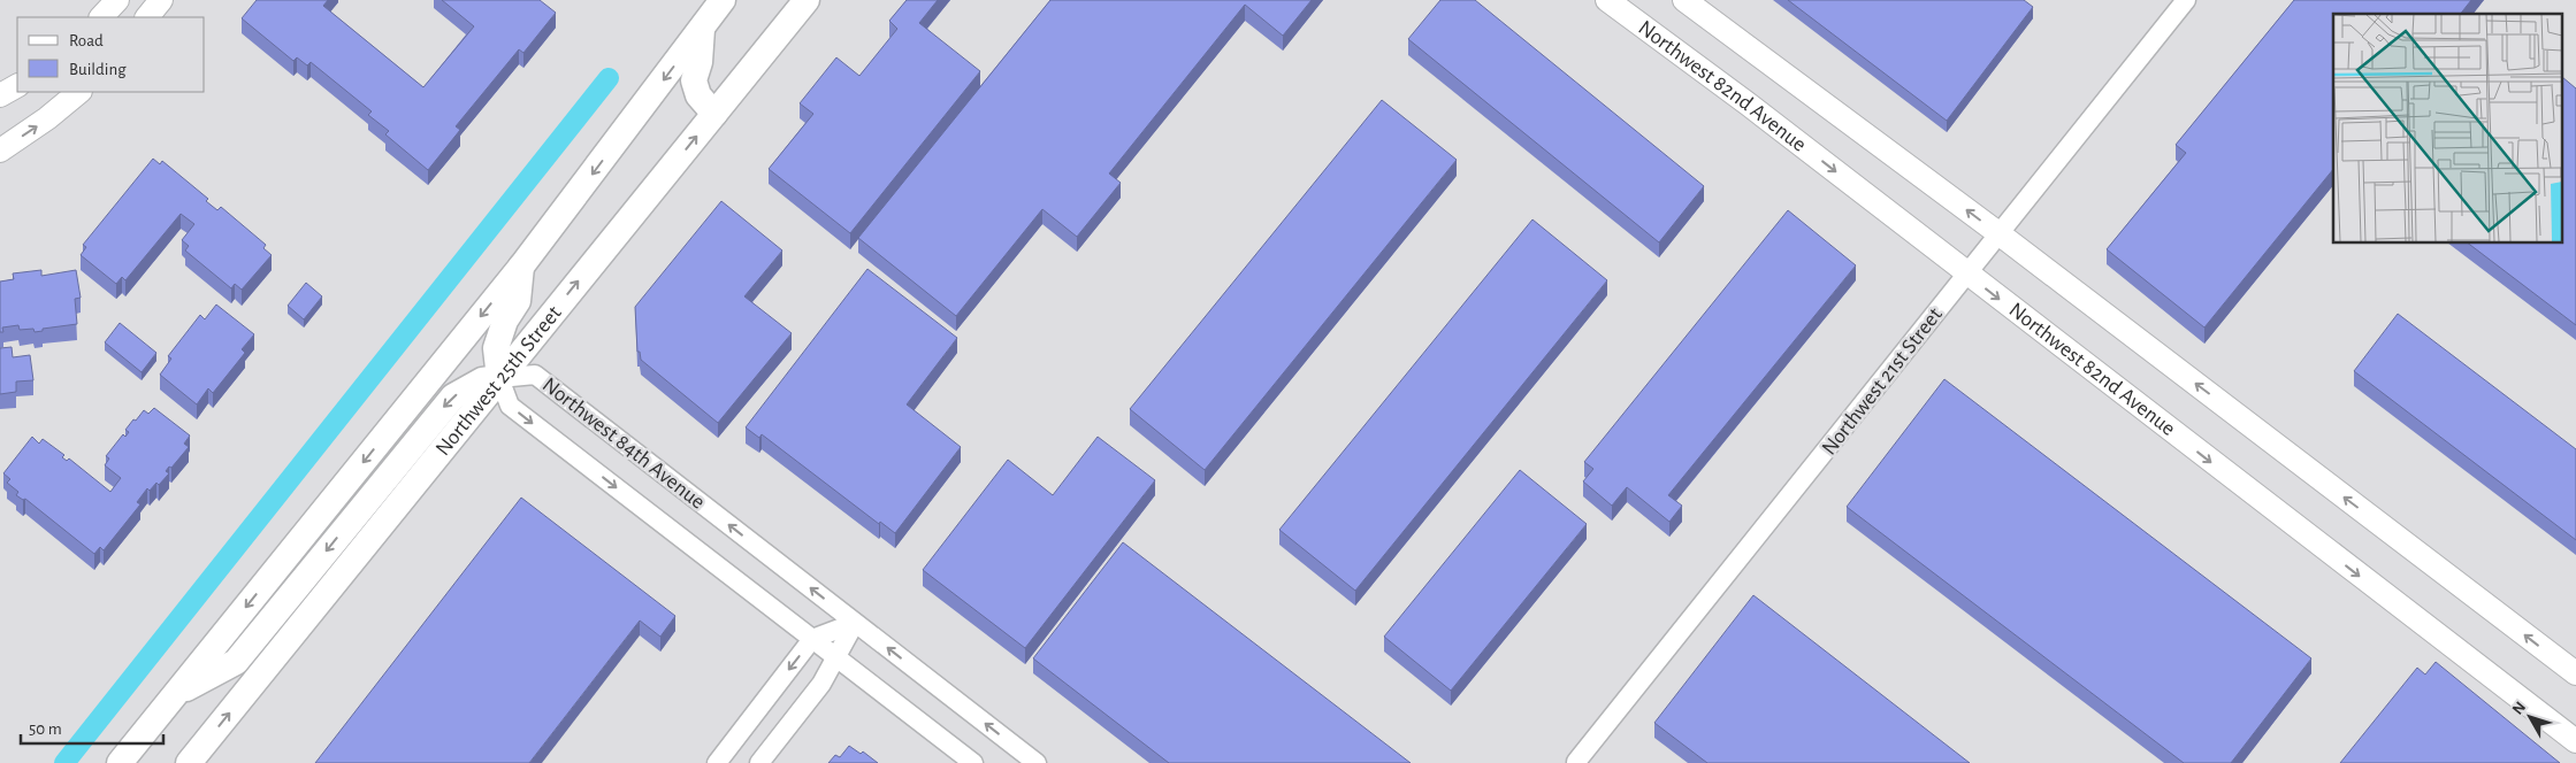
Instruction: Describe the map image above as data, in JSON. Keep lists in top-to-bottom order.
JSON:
{
  "streets": {
    "main road": ["Northwest 25th Street"],
    "street": ["Northwest 82nd Avenue", "Northwest 21st Street", "Northwest 84th Avenue"]
  },
  "crossings": [
    ["Northwest 82nd Avenue", "Northwest 21st Street"],
    ["Northwest 25th Street", "Northwest 84th Avenue"]
  ],
  "legend": ["Road", "Building"],
  "scale_bar": "50 m",
  "north": "top left"
}
